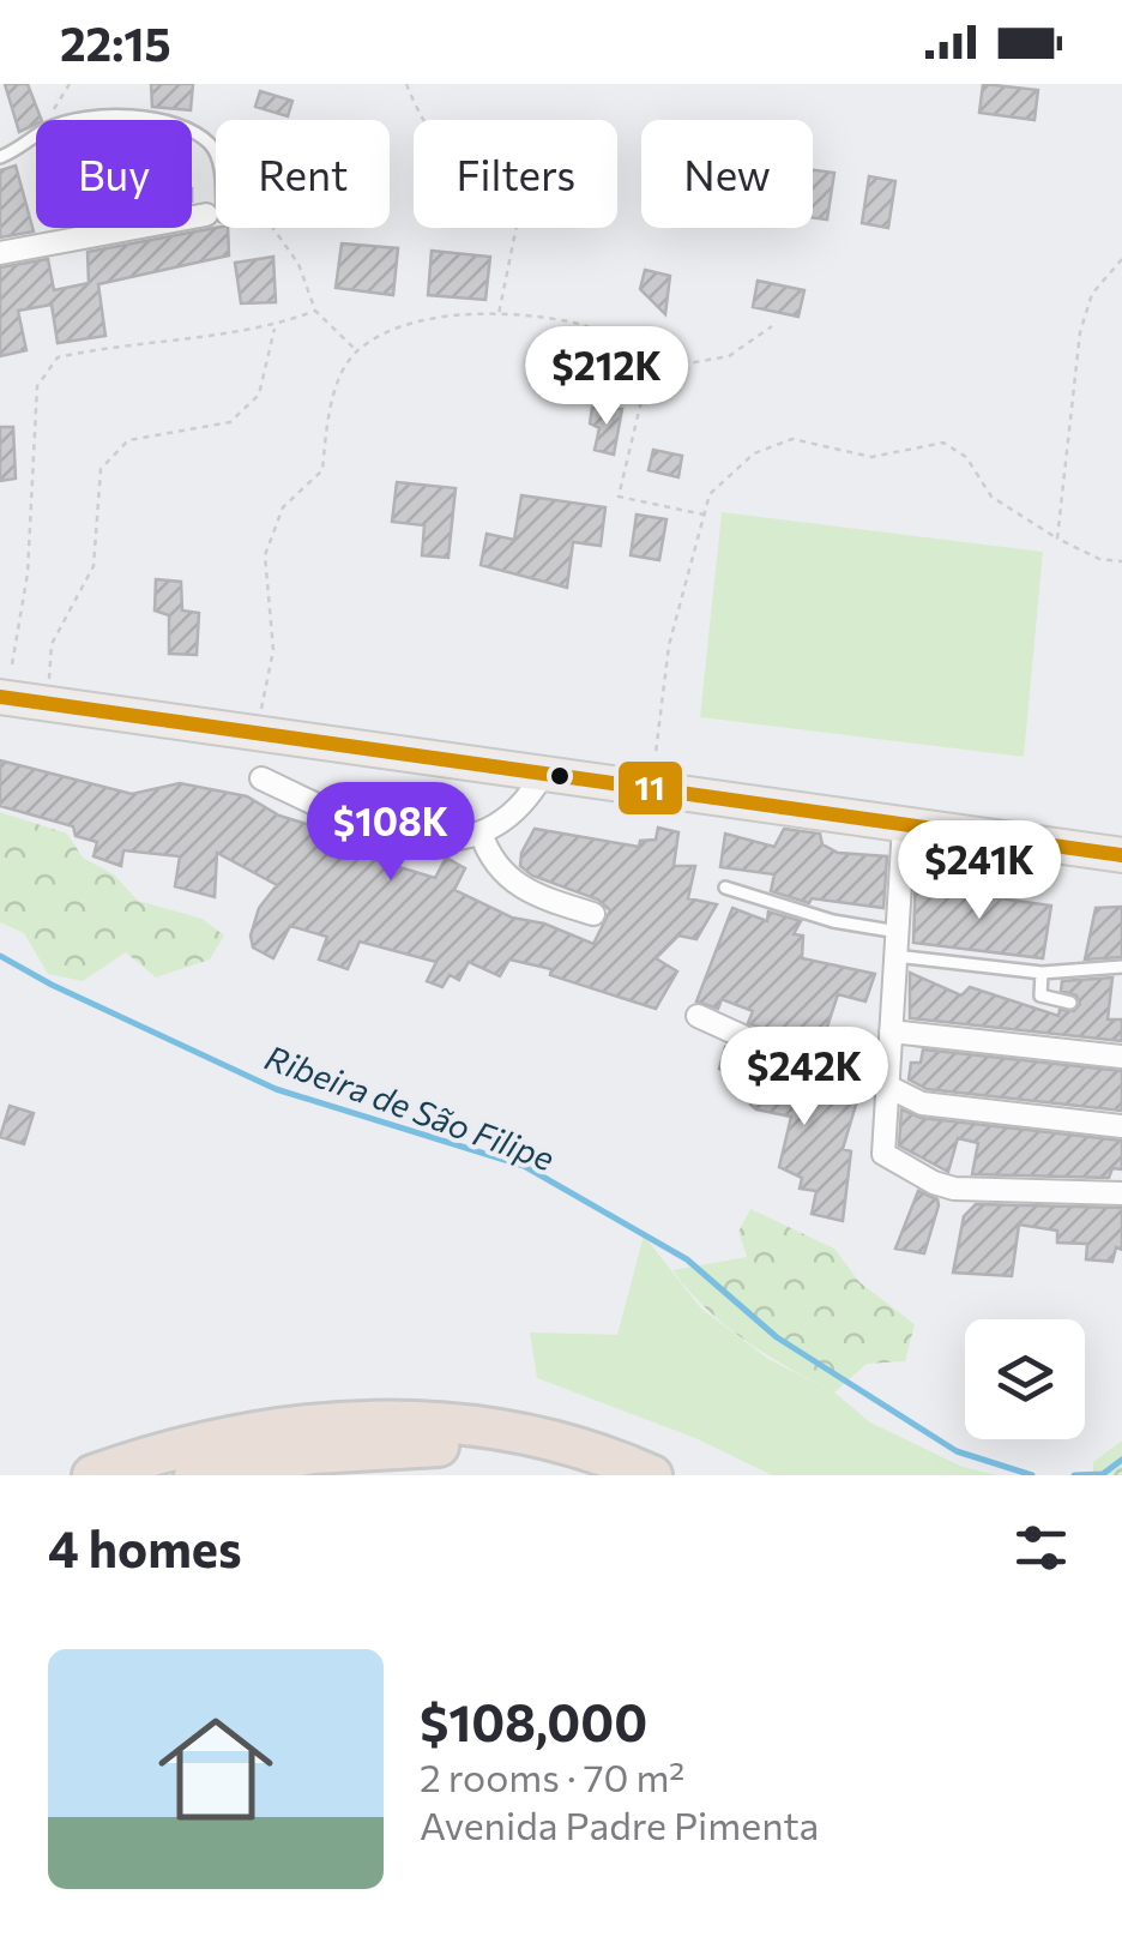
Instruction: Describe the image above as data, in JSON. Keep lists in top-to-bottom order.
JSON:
{
  "water": ["Ribeira de São Filipe"],
  "lines": ["transit line 11"],
  "page": {
    "status": "22:15",
    "chip": [
      "Buy",
      "Rent",
      "Filters",
      "New"
    ],
    "price": [
      "$212K",
      "$108K",
      "$241K",
      "$242K"
    ],
    "heading": "4 homes",
    "list": [
      {
        "name": "$108,000",
        "note": "2 rooms · 70 m² · Avenida Padre Pimenta"
      }
    ]
  }
}
